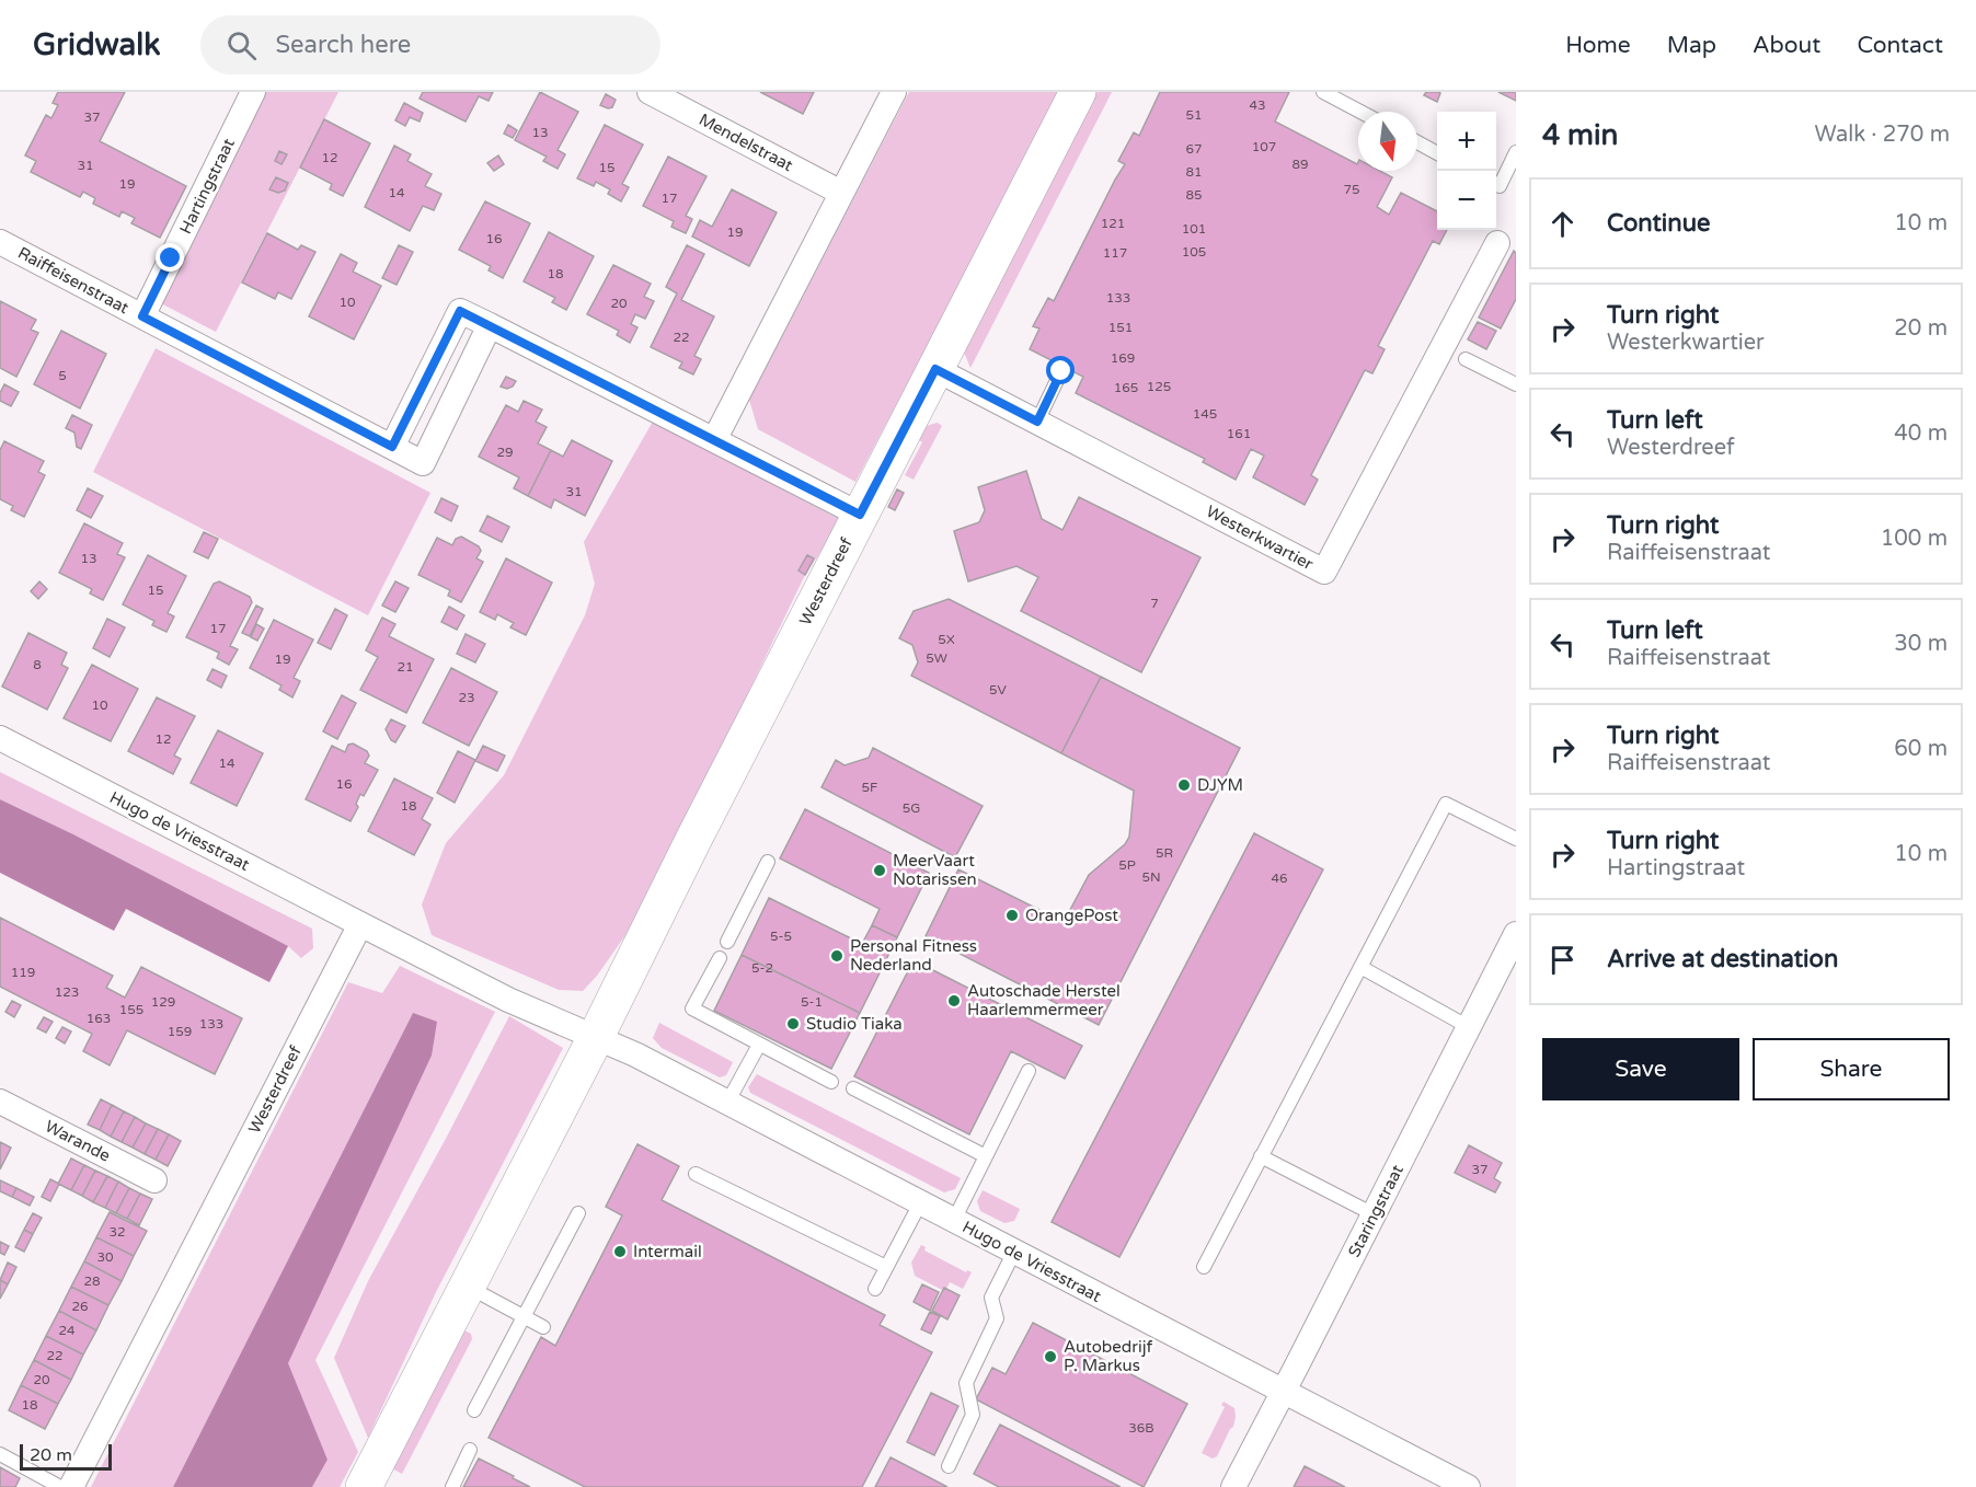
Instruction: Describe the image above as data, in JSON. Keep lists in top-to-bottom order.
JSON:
{
  "streets": {
    "street": [
      "Mendelstraat",
      "Hartingstraat",
      "Raiffeisenstraat",
      "Westerkwartier",
      "Westerdreef",
      "Hugo de Vriesstraat",
      "Warande",
      "Staringstraat"
    ]
  },
  "crossings": [
    ["Hartingstraat", "Raiffeisenstraat"],
    ["Westerkwartier", "Westerdreef"],
    ["Westerdreef", "Hugo de Vriesstraat"],
    ["Hugo de Vriesstraat", "Staringstraat"]
  ],
  "places": [
    "DJYM",
    "MeerVaart Notarissen",
    "OrangePost",
    "Personal Fitness Nederland",
    "Autoschade Herstel Haarlemmermeer",
    "Studio Tiaka",
    "Intermail",
    "Autobedrijf P. Markus"
  ],
  "house_numbers": [
    "43",
    "51",
    "37",
    "13",
    "107",
    "67",
    "12",
    "89",
    "31",
    "15",
    "81",
    "19",
    "75",
    "14",
    "85",
    "17",
    "121",
    "101",
    "19",
    "16",
    "105",
    "117",
    "18",
    "133",
    "10",
    "20",
    "151",
    "22",
    "169",
    "5",
    "125",
    "165",
    "145",
    "161",
    "29",
    "31",
    "13",
    "15",
    "7",
    "17",
    "5X",
    "5W",
    "19",
    "8",
    "21",
    "5V",
    "23",
    "10",
    "12",
    "14",
    "16",
    "5F",
    "18",
    "5G",
    "5R",
    "5P",
    "5N",
    "46",
    "5-5",
    "5-2",
    "119",
    "123",
    "129",
    "5-1",
    "155",
    "163",
    "133",
    "159",
    "37",
    "32",
    "30",
    "28",
    "26",
    "24",
    "22",
    "20",
    "18",
    "36B"
  ],
  "scale_bar": "20 m",
  "north": "bottom",
  "page": {
    "header": "Gridwalk",
    "search": "Search here",
    "nav": [
      "Home",
      "Map",
      "About",
      "Contact"
    ],
    "heading": ["4 min", "Walk · 270 m"],
    "map_buttons": ["+", "−"],
    "list": [
      ["Continue", "10 m"],
      ["Turn right", "Westerkwartier", "20 m"],
      ["Turn left", "Westerdreef", "40 m"],
      ["Turn right", "Raiffeisenstraat", "100 m"],
      ["Turn left", "Raiffeisenstraat", "30 m"],
      ["Turn right", "Raiffeisenstraat", "60 m"],
      ["Turn right", "Hartingstraat", "10 m"],
      "Arrive at destination"
    ],
    "buttons": ["Save", "Share"],
    "scale": "20 m"
  }
}
